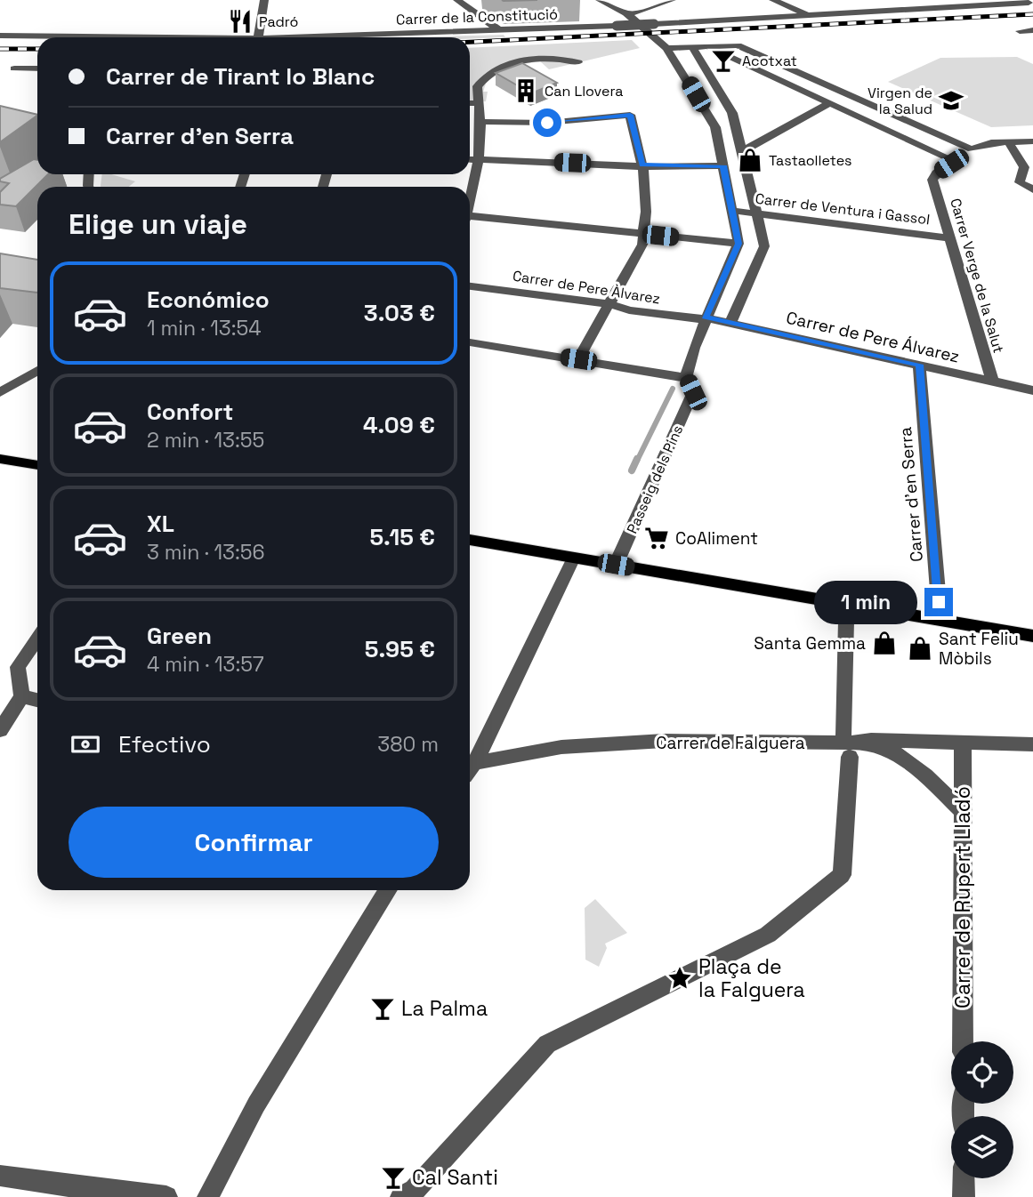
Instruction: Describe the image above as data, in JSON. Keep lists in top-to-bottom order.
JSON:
{
  "streets": {
    "street": [
      "Carrer de la Constitució",
      "Carrer de Ventura i Gassol",
      "Carrer Verge de la Salut",
      "Carrer de Pere Àlvarez",
      "Carrer de Pere Álvarez",
      "Passeig dels Pins",
      "Carrer d'en Serra",
      "Carrer de Falguera",
      "Carrer de Rupert Lladó"
    ]
  },
  "crossings": [
    ["Carrer de Ventura i Gassol", "Carrer Verge de la Salut"],
    ["Carrer Verge de la Salut", "Carrer de Pere Álvarez"],
    ["Carrer de Pere Àlvarez", "Carrer de Pere Álvarez"],
    ["Carrer de Pere Àlvarez", "Passeig dels Pins"],
    ["Carrer de Pere Álvarez", "Passeig dels Pins"],
    ["Carrer de Pere Álvarez", "Carrer d'en Serra"],
    ["Carrer de Falguera", "Carrer de Rupert Lladó"]
  ],
  "places": {
    "restaurant": ["Padró"],
    "bar": ["Acotxat", "La Palma", "Cal Santi"],
    "building": ["Can Llovera"],
    "school or university": ["Virgen de la Salud"],
    "shop": ["Tastaolletes", "Santa Gemma", "Sant Feliu Mòbils"],
    "supermarket": ["CoAliment"],
    "place": ["Plaça de la Falguera"]
  },
  "page": {
    "banner": ["Carrer de Tirant lo Blanc", "Carrer d'en Serra"],
    "heading": "Elige un viaje",
    "list": [
      {
        "name": "Económico",
        "note": "1 min · 13:54",
        "value": "3.03 €"
      },
      {
        "name": "Confort",
        "note": "2 min · 13:55",
        "value": "4.09 €"
      },
      {
        "name": "XL",
        "note": "3 min · 13:56",
        "value": "5.15 €"
      },
      {
        "name": "Green",
        "note": "4 min · 13:57",
        "value": "5.95 €"
      }
    ],
    "bubble": "1 min",
    "pay": ["Efectivo", "380 m"],
    "buttons": "Confirmar"
  }
}
